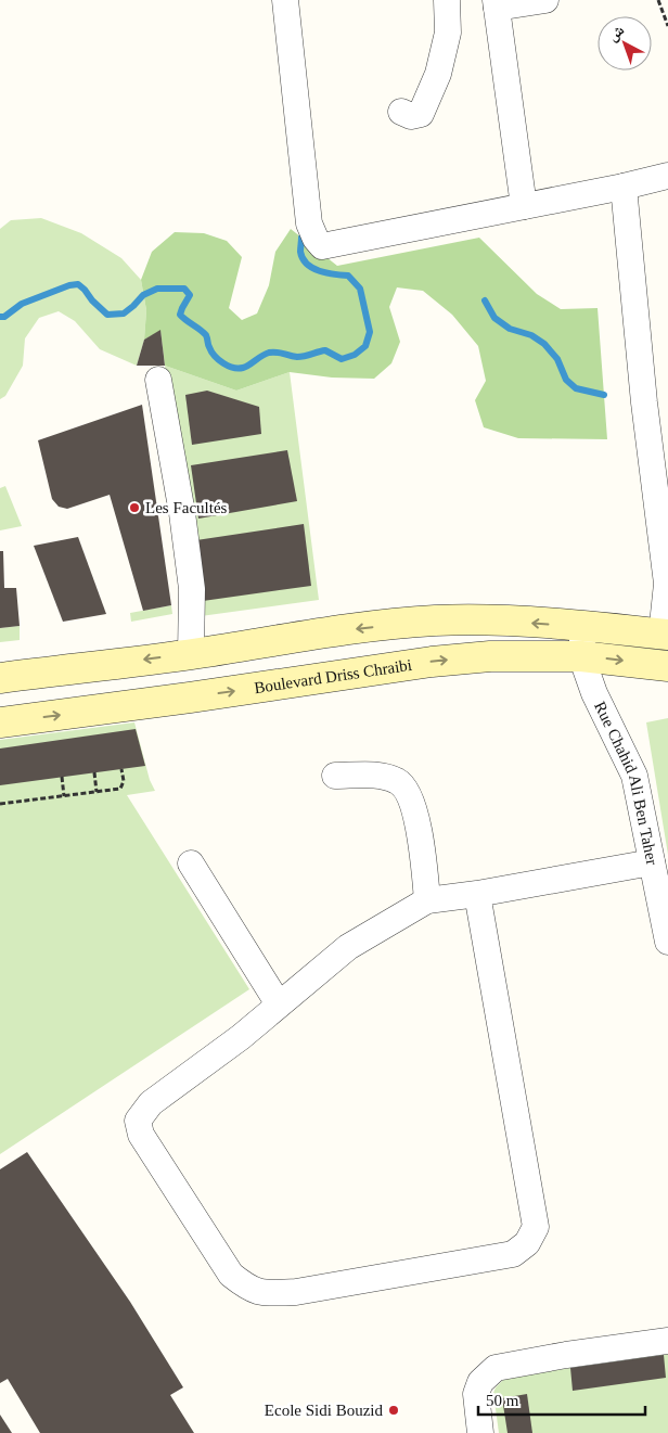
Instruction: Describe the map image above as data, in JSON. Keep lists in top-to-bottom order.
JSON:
{
  "streets": {
    "main road": ["Boulevard Driss Chraibi"],
    "street": ["Rue Chahid Ali Ben Taher"]
  },
  "crossings": [
    ["Boulevard Driss Chraibi", "Rue Chahid Ali Ben Taher"]
  ],
  "places": ["Les Facultés", "Ecole Sidi Bouzid"],
  "scale_bar": "50 m",
  "north": "top left"
}
